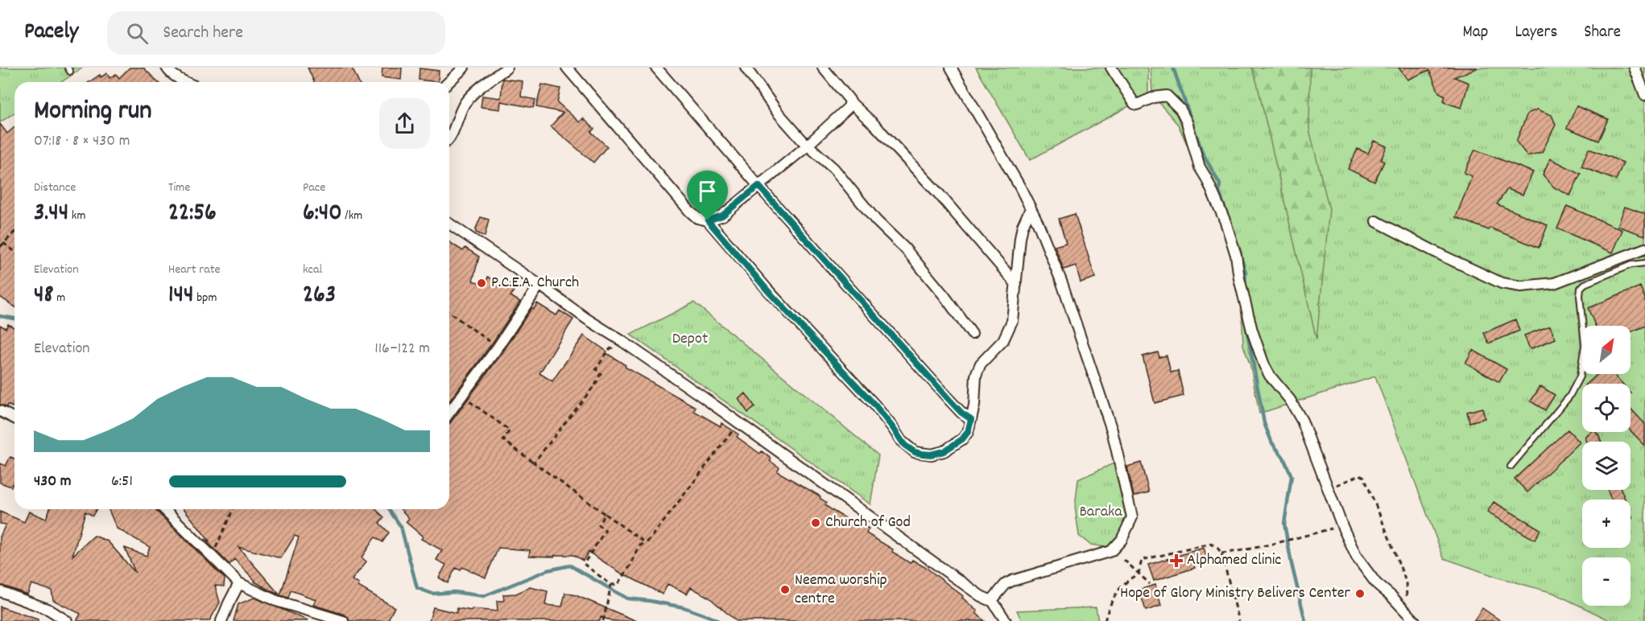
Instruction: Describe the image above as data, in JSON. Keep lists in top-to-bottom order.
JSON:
{
  "parks": ["Depot", "Baraka"],
  "places": {
    "other": [
      "P.C.E.A. Church",
      "Church of God",
      "Neema worship centre",
      "Hope of Glory Ministry Belivers Center"
    ],
    "health": ["Alphamed clinic"]
  },
  "north": "top right",
  "page": {
    "header": "Pacely",
    "search": "Search here",
    "nav": ["Map", "Layers", "Share"],
    "heading": ["Morning run", "07:18 · 8 × 430 m"],
    "stats": [
      ["Distance", "3.44 km"],
      ["Time", "22:56"],
      ["Pace", "6:40 /km"],
      ["Elevation", "48 m"],
      ["Heart rate", "144 bpm"],
      ["kcal", "263"]
    ],
    "map_buttons": ["+", "−"],
    "chart": ["Elevation", "116–122 m"],
    "list": [
      {
        "name": "430 m",
        "note": "6:51"
      }
    ]
  }
}
